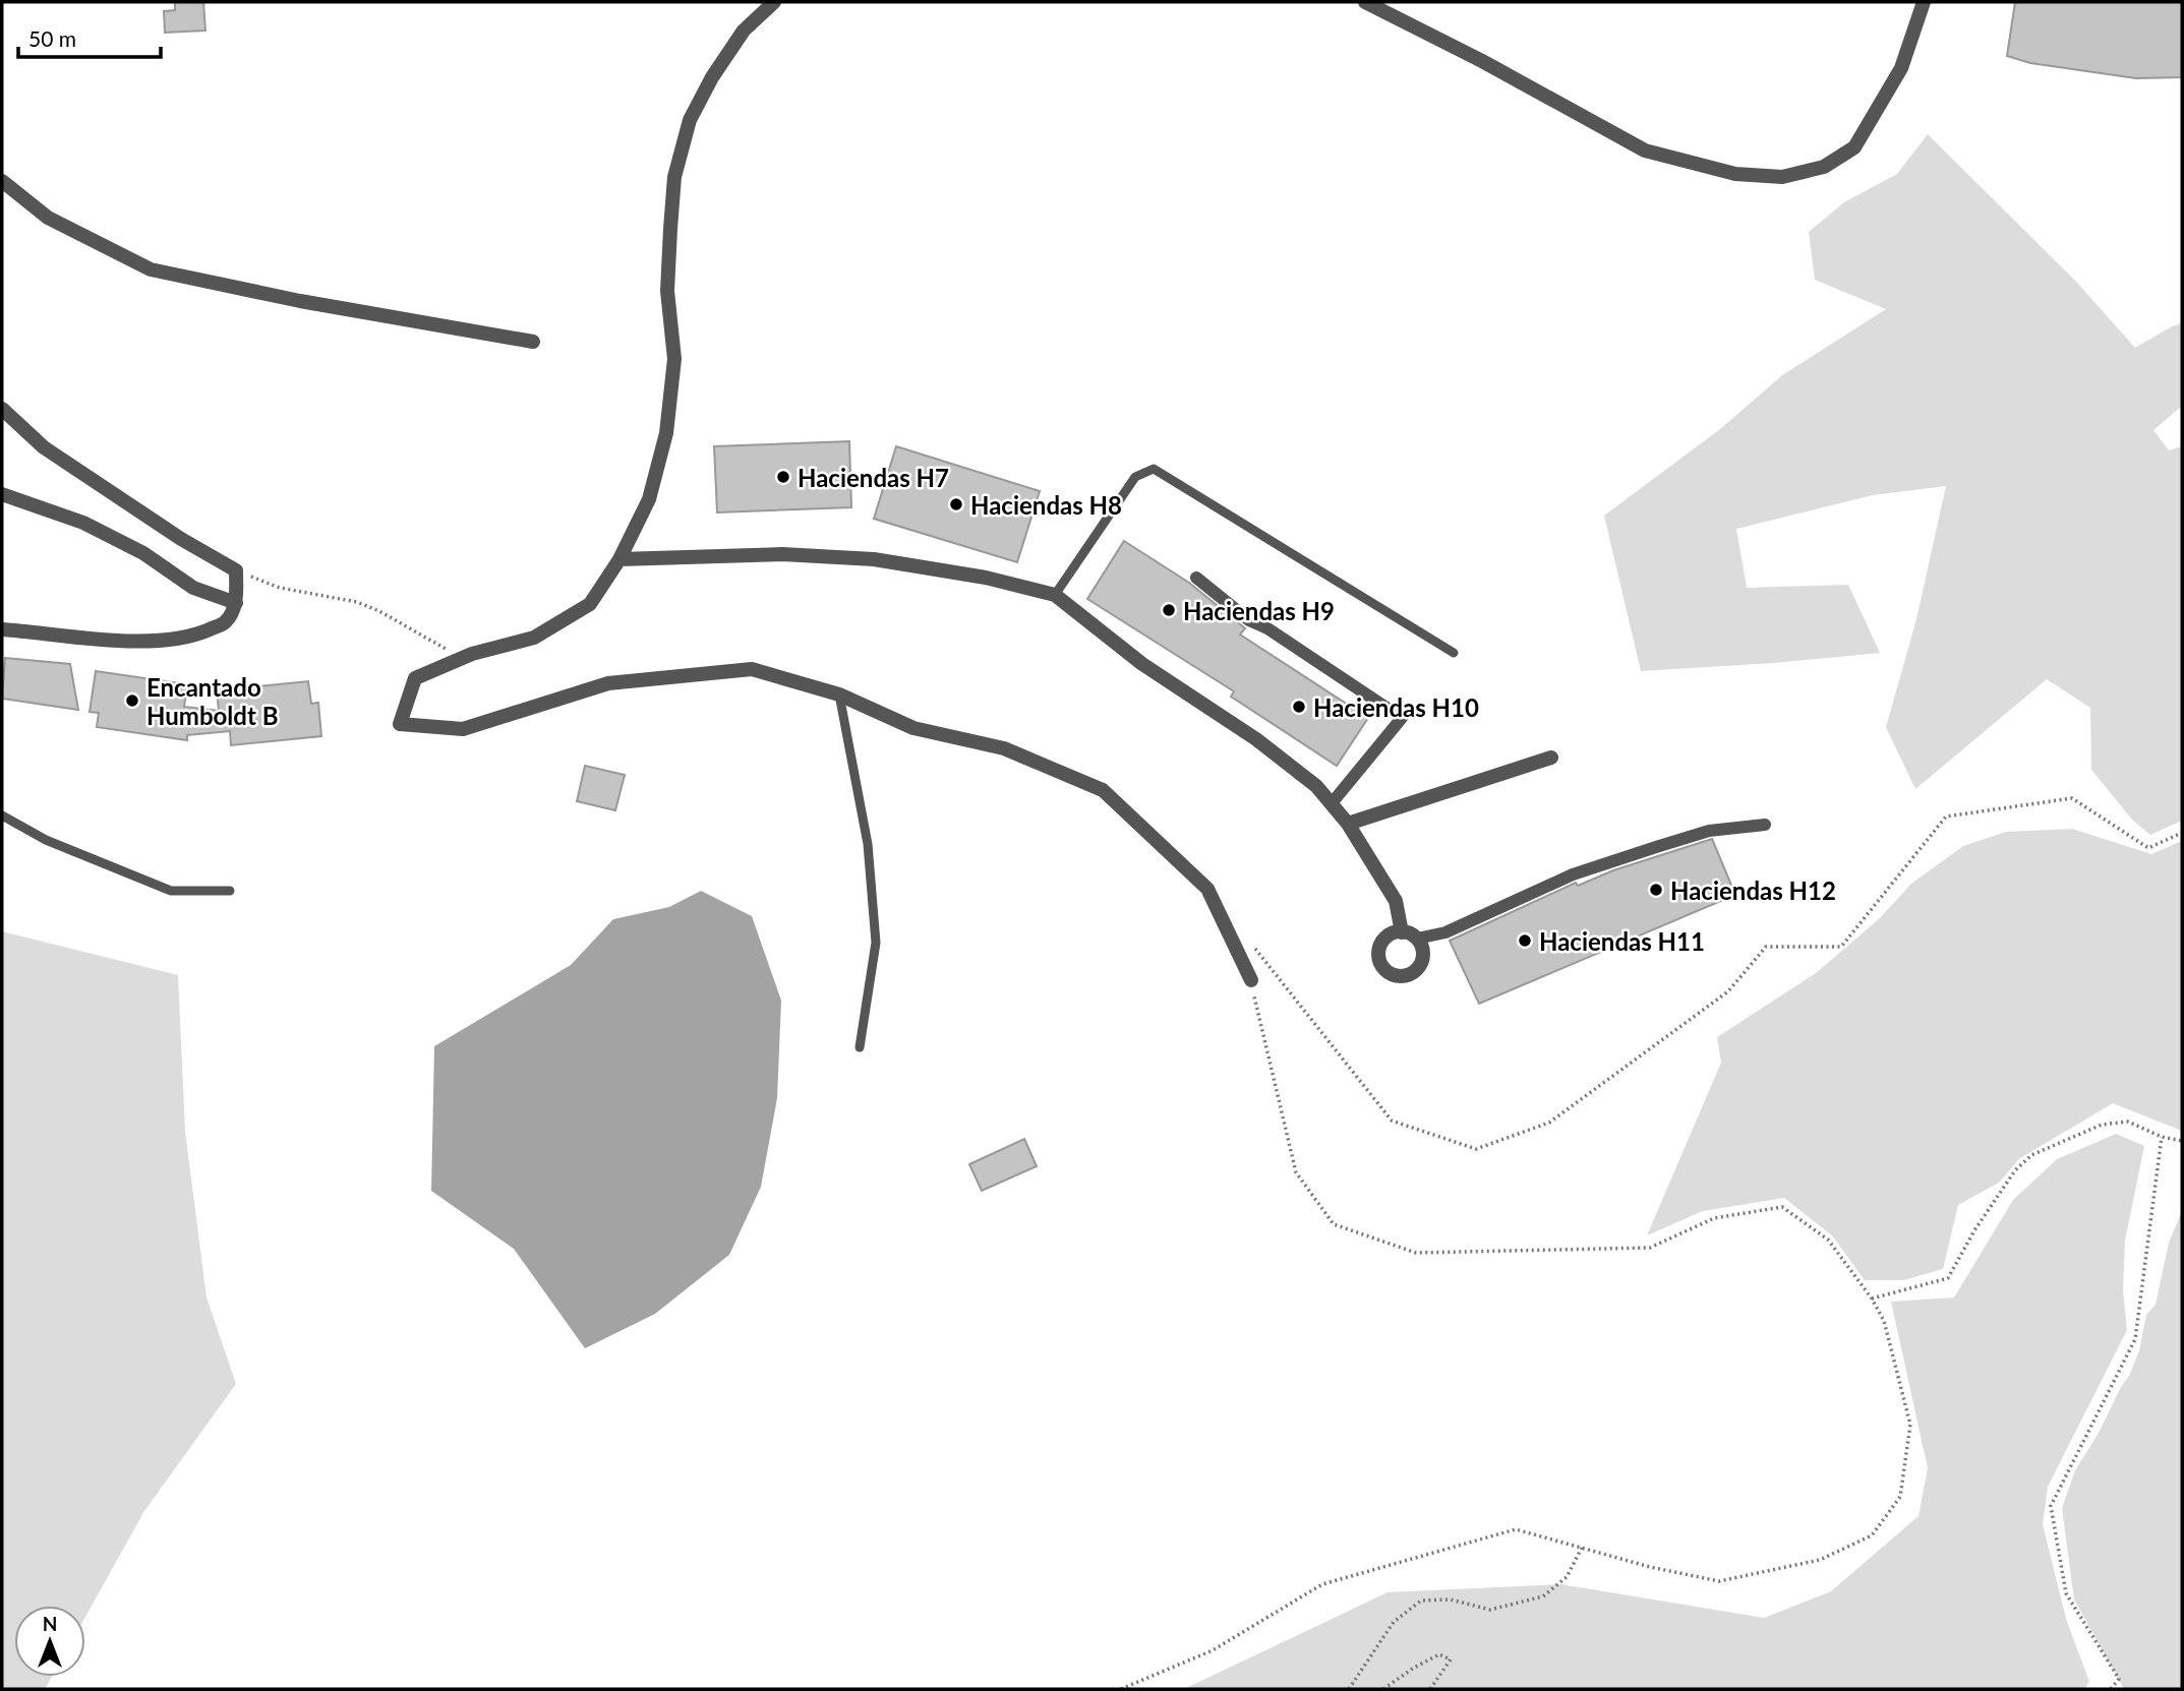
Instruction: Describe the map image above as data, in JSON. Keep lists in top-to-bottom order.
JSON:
{
  "places": [
    "Haciendas H7",
    "Haciendas H8",
    "Haciendas H9",
    "Encantado Humboldt B",
    "Haciendas H10",
    "Haciendas H12",
    "Haciendas H11"
  ],
  "scale_bar": "50 m",
  "north": "top"
}
